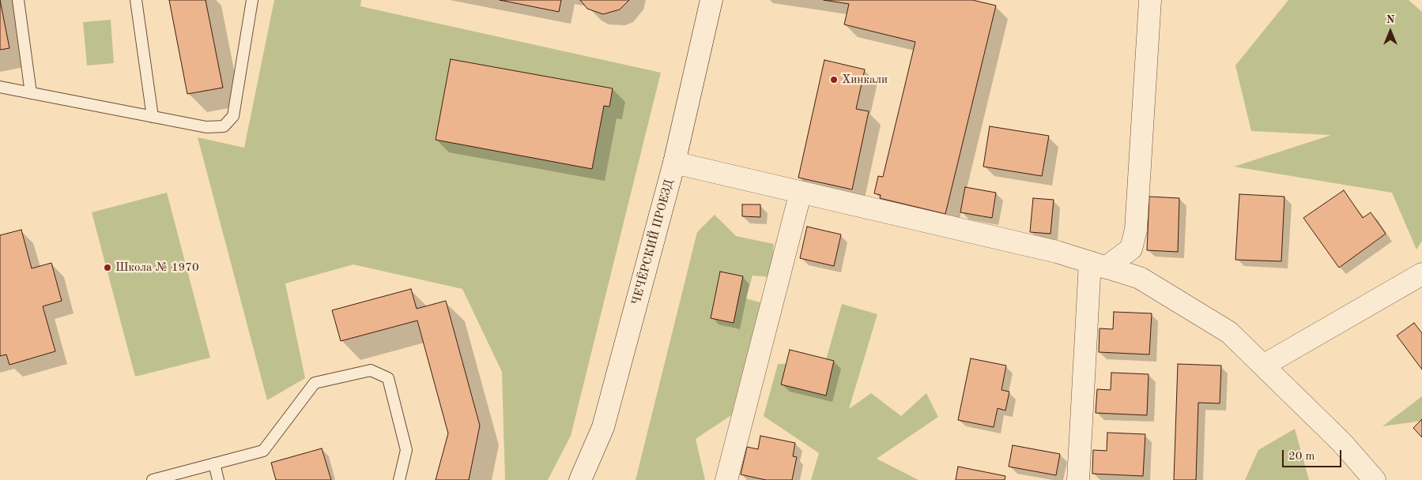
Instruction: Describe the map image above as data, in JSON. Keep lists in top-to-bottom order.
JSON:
{
  "streets": {
    "street": ["ЧЕЧЁРСКИЙ ПРОЕЗД"]
  },
  "places": ["Хинкали", "Школа № 1970"],
  "scale_bar": "20 m",
  "north": "top"
}
